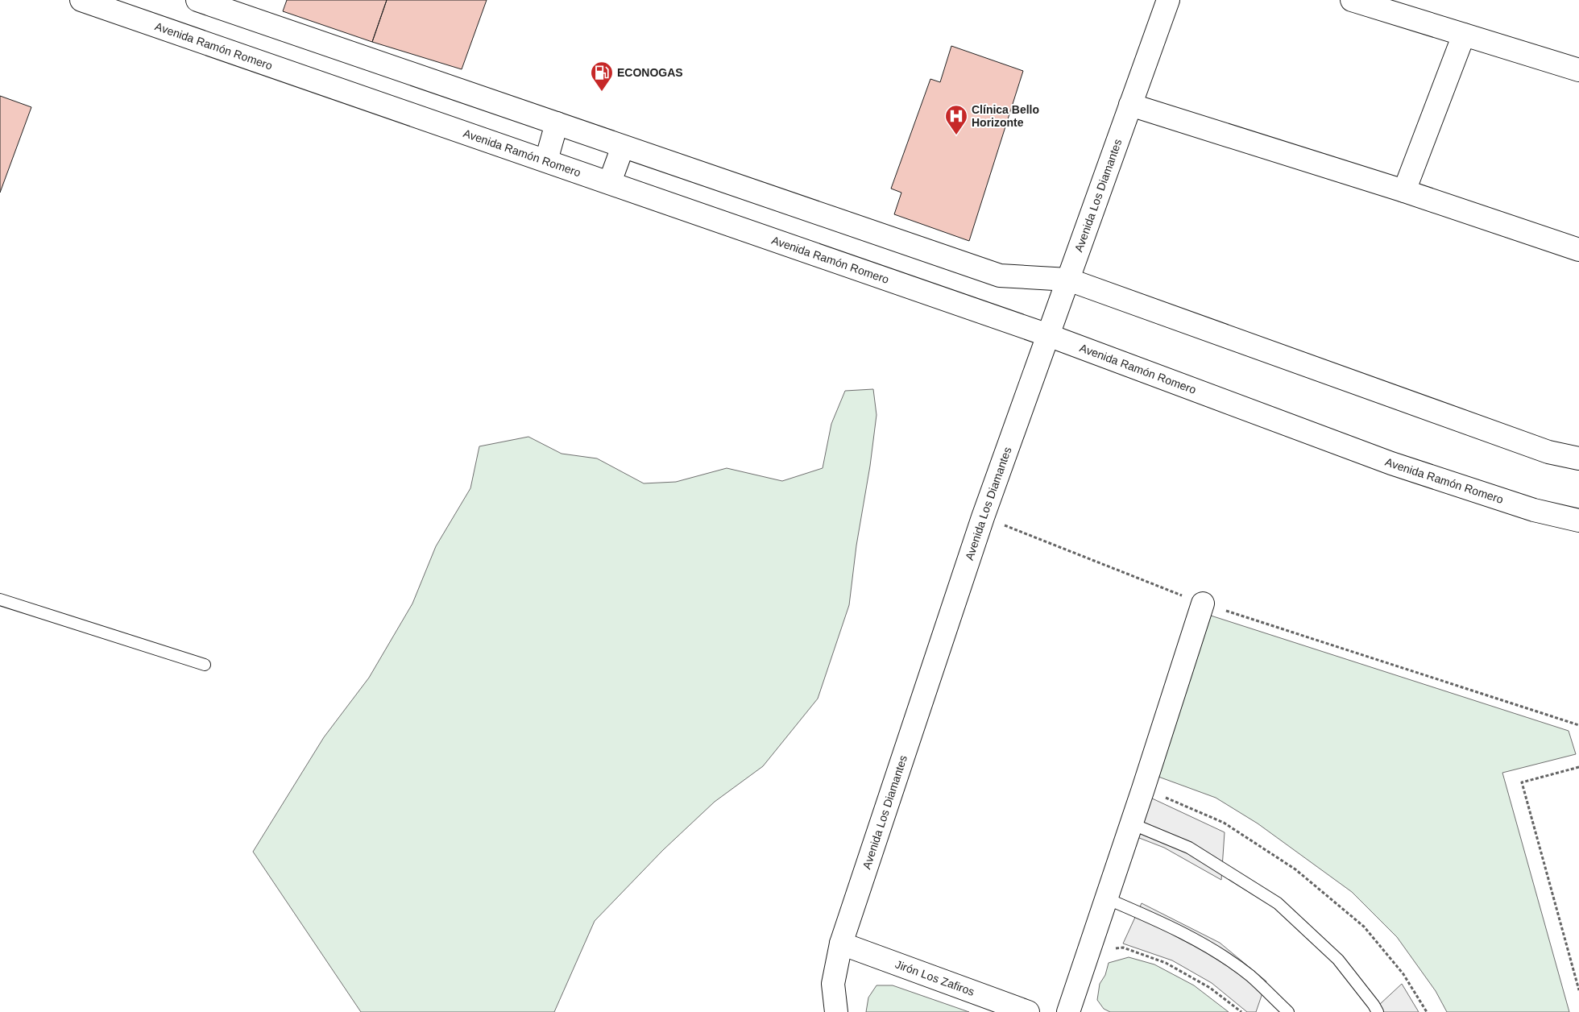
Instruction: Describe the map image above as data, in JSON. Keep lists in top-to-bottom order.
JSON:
{
  "streets": {
    "street": ["Avenida Ramón Romero", "Avenida Los Diamantes", "Jirón Los Zafiros"]
  },
  "crossings": [
    ["Avenida Ramón Romero", "Avenida Los Diamantes"],
    ["Avenida Los Diamantes", "Jirón Los Zafiros"]
  ],
  "places": {
    "fuel station": ["ECONOGAS"],
    "hospital": ["Clínica Bello Horizonte"]
  }
}
